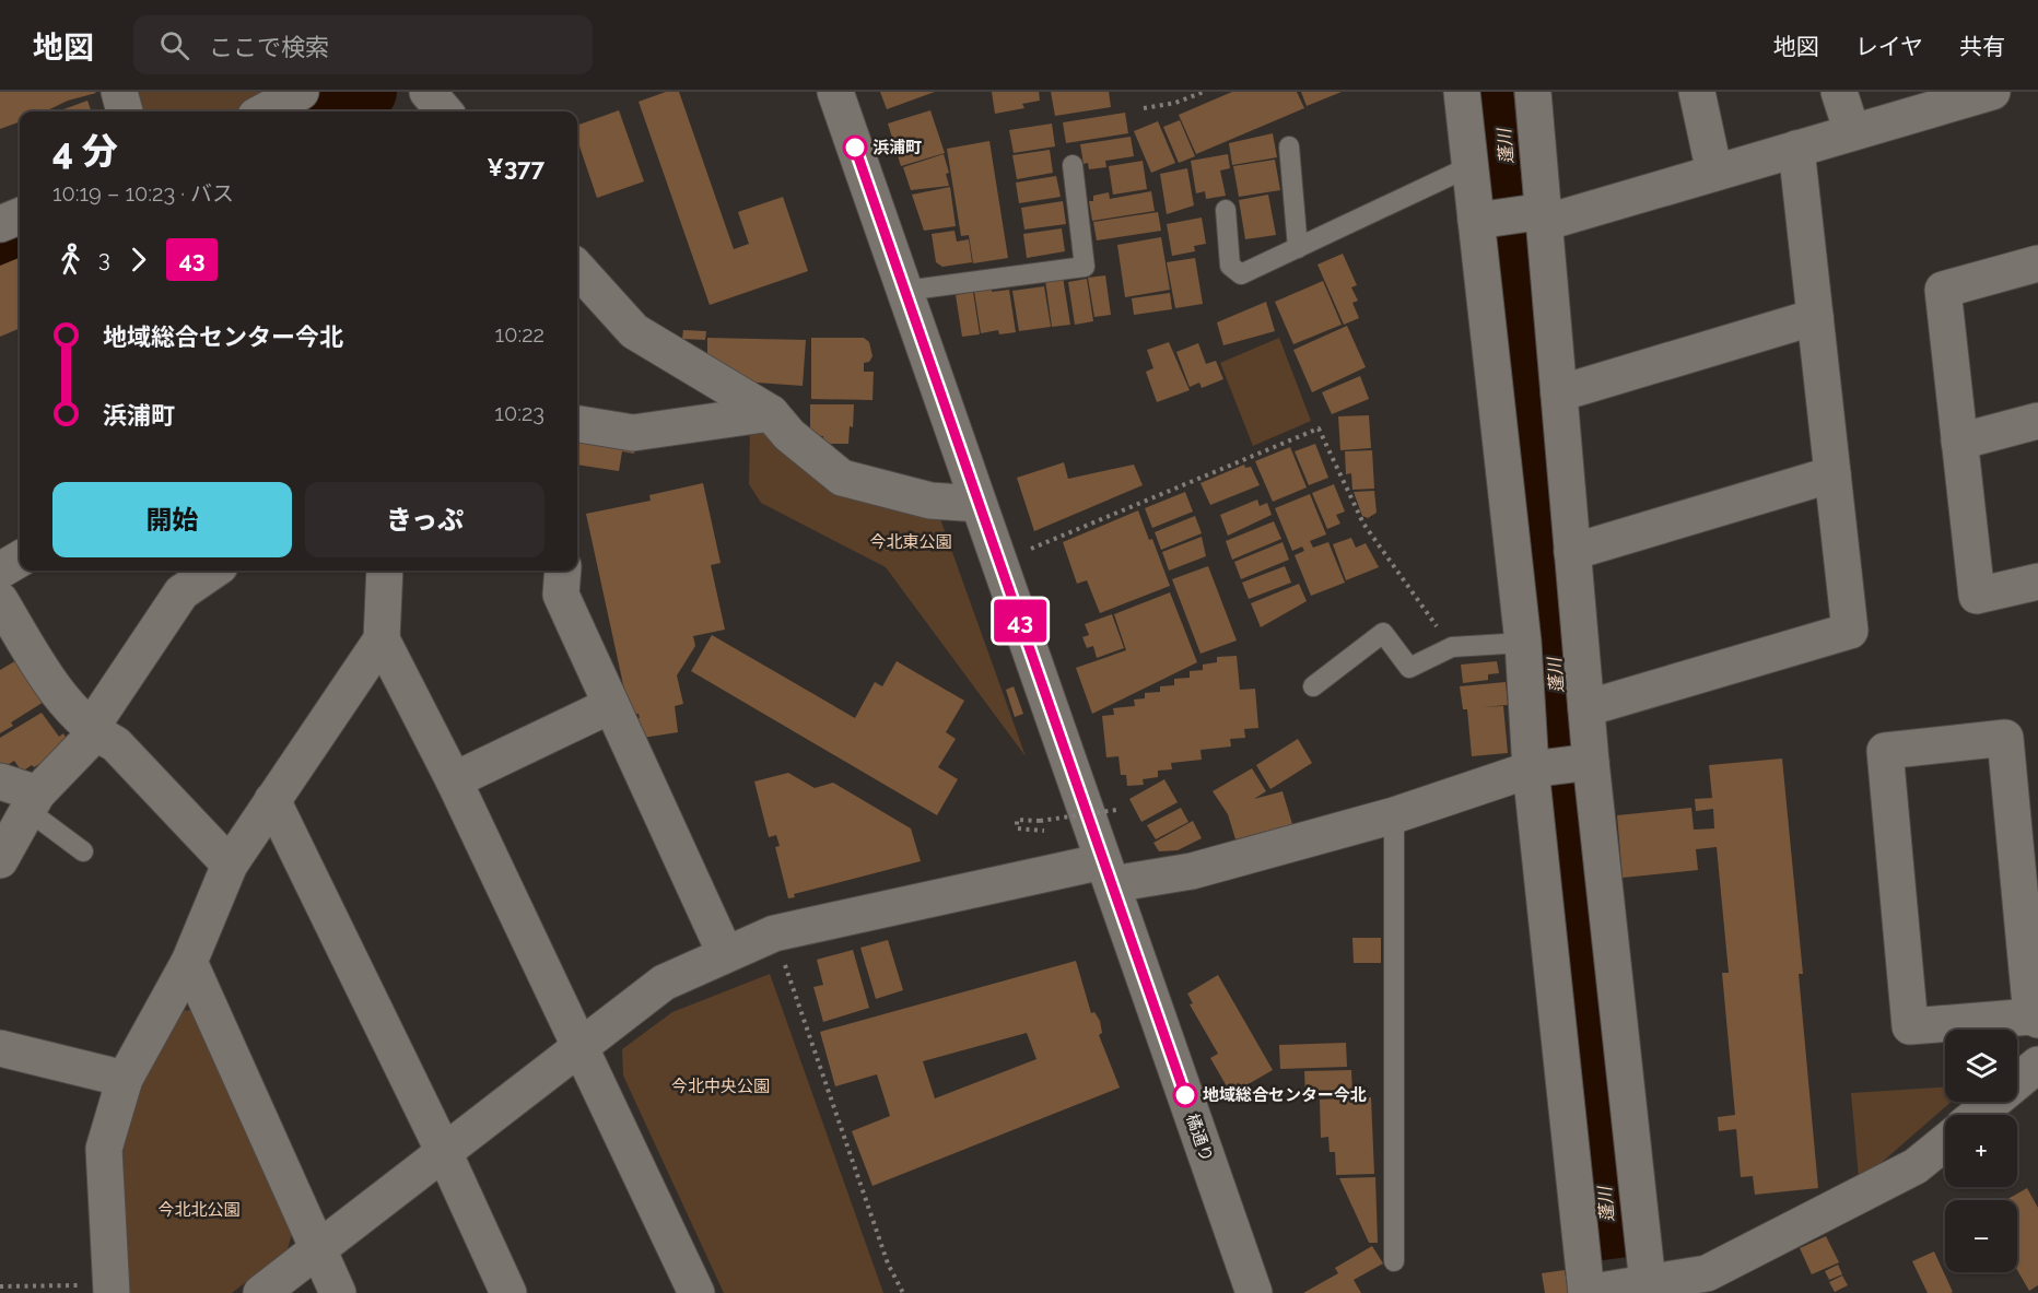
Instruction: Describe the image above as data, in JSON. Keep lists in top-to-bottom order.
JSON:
{
  "streets": {
    "street": ["橘通り"]
  },
  "water": ["蓬川"],
  "parks": ["今北東公園", "今北中央公園", "今北北公園"],
  "places": ["浜浦町", "地域総合センター今北"],
  "lines": ["bus line 43"],
  "page": {
    "header": "地図",
    "search": "ここで検索",
    "nav": ["地図", "レイヤ", "共有"],
    "on_map": "43",
    "heading": ["4 分", "10:19 – 10:23 · バス", "¥377"],
    "legs": ["3", "43"],
    "list": [
      {
        "name": "地域総合センター今北",
        "value": "10:22"
      },
      {
        "name": "浜浦町",
        "value": "10:23"
      }
    ],
    "buttons": ["開始", "きっぷ"],
    "map_buttons": ["+", "−"]
  }
}
